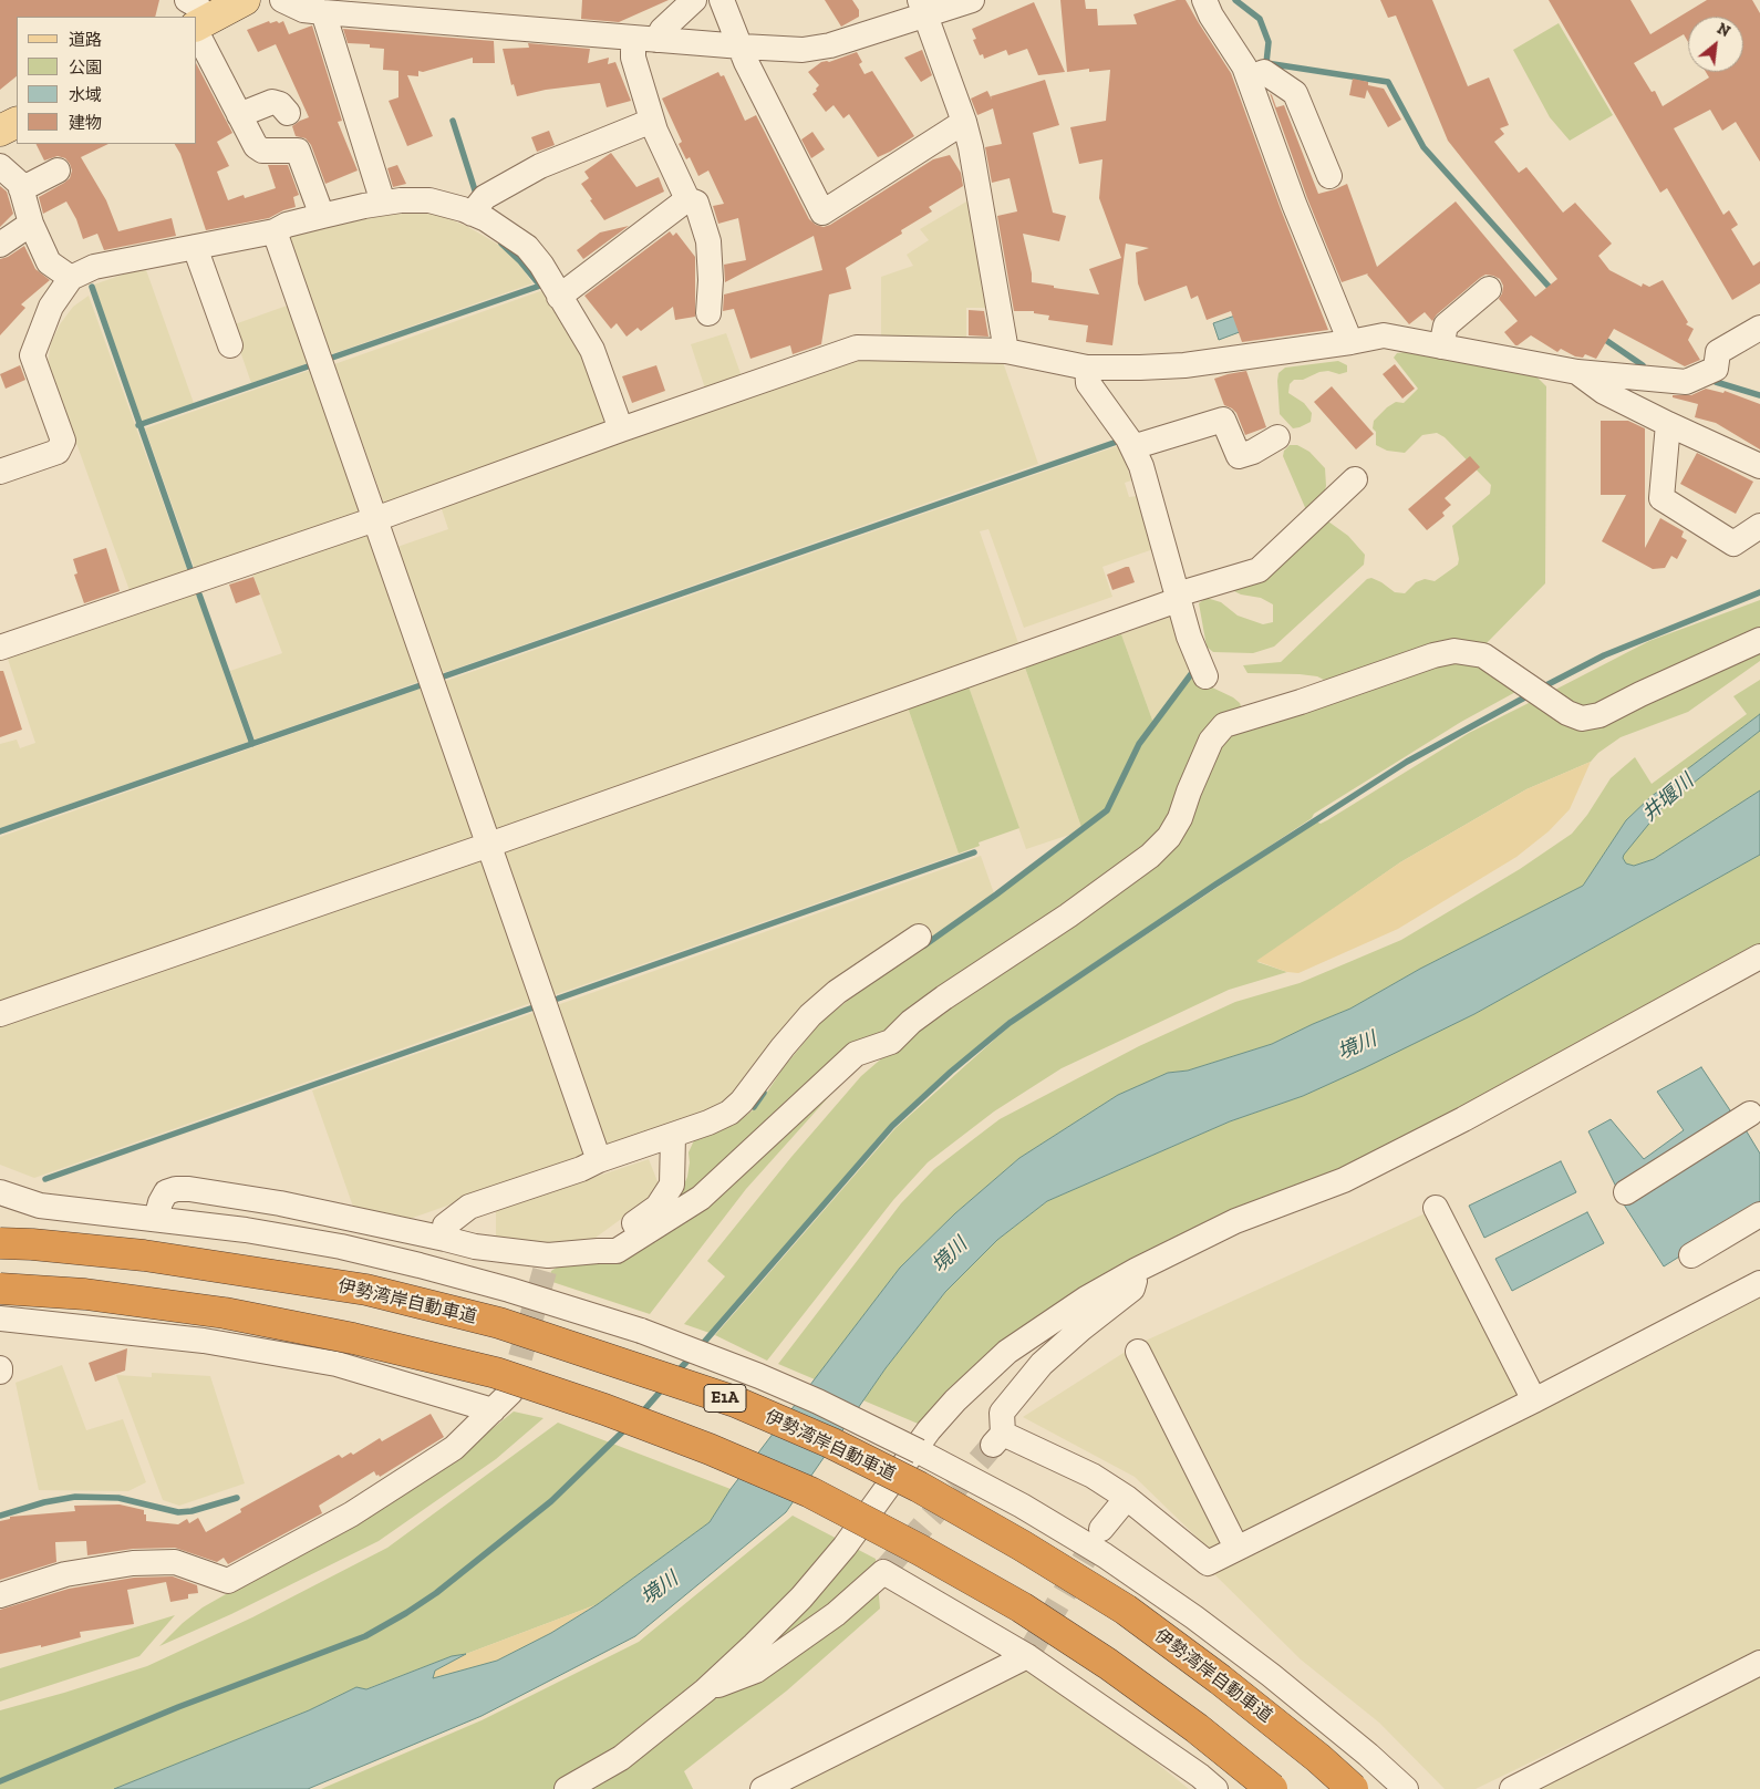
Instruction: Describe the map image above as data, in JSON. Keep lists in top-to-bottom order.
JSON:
{
  "streets": {
    "highway": ["伊勢湾岸自動車道", "E1A"]
  },
  "water": ["井堰川", "境川"],
  "legend": [
    "道路",
    "公園",
    "水域",
    "建物"
  ],
  "north": "top right"
}
